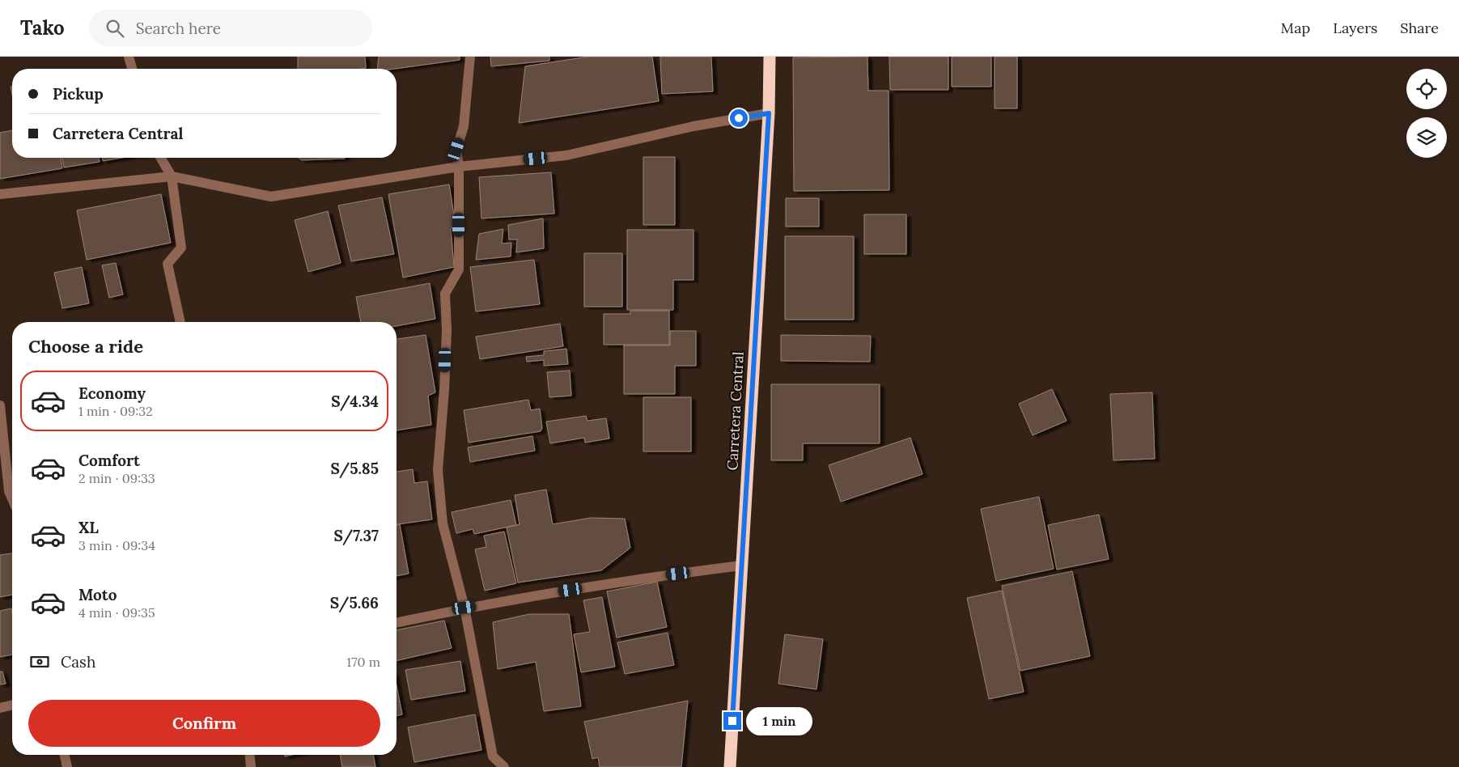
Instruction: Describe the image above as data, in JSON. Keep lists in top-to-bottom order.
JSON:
{
  "streets": {
    "highway": ["Carretera Central"]
  },
  "page": {
    "header": "Tako",
    "search": "Search here",
    "nav": ["Map", "Layers", "Share"],
    "banner": ["Pickup", "Carretera Central"],
    "heading": "Choose a ride",
    "list": [
      {
        "name": "Economy",
        "note": "1 min · 09:32",
        "value": "S/4.34"
      },
      {
        "name": "Comfort",
        "note": "2 min · 09:33",
        "value": "S/5.85"
      },
      {
        "name": "XL",
        "note": "3 min · 09:34",
        "value": "S/7.37"
      },
      {
        "name": "Moto",
        "note": "4 min · 09:35",
        "value": "S/5.66"
      }
    ],
    "pay": ["Cash", "170 m"],
    "buttons": "Confirm",
    "bubble": "1 min"
  }
}
